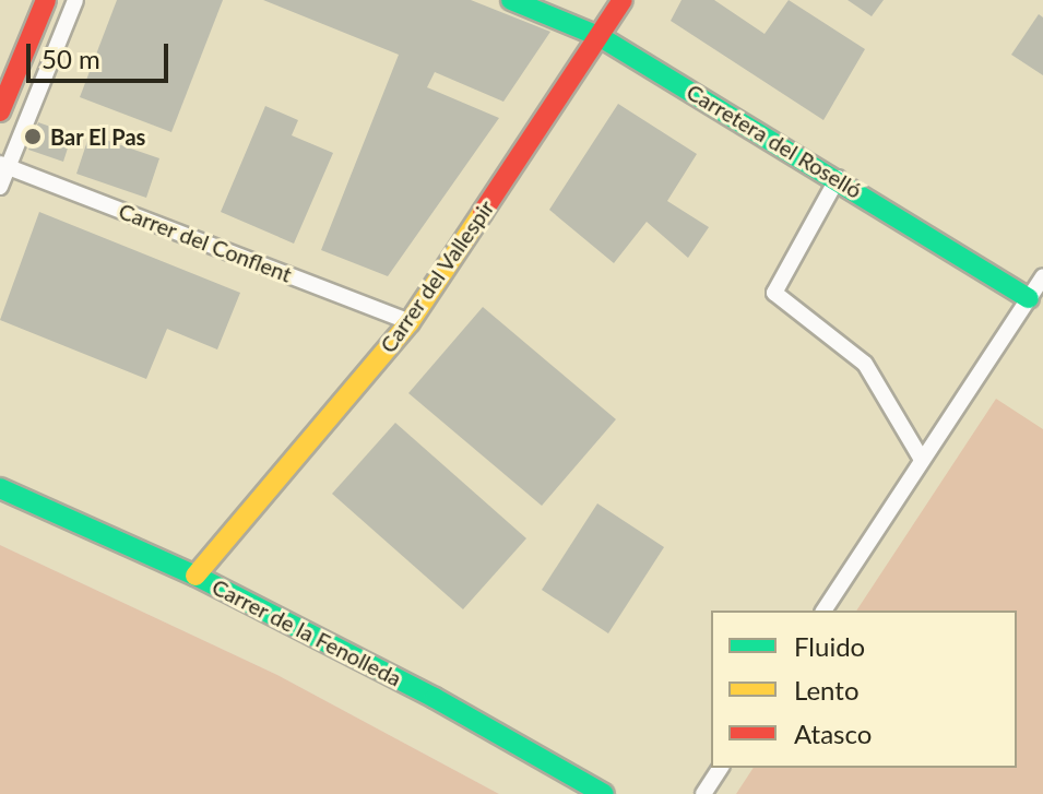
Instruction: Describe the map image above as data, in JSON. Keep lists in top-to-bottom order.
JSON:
{
  "streets": {
    "street": [
      "Carretera del Roselló",
      "Carrer del Conflent",
      "Carrer del Vallespir",
      "Carrer de la Fenolleda"
    ]
  },
  "crossings": [
    ["Carretera del Roselló", "Carrer del Vallespir"],
    ["Carrer del Conflent", "Carrer del Vallespir"],
    ["Carrer del Vallespir", "Carrer de la Fenolleda"]
  ],
  "places": ["Bar El Pas"],
  "legend": ["Fluido", "Lento", "Atasco"],
  "scale_bar": "50 m"
}
